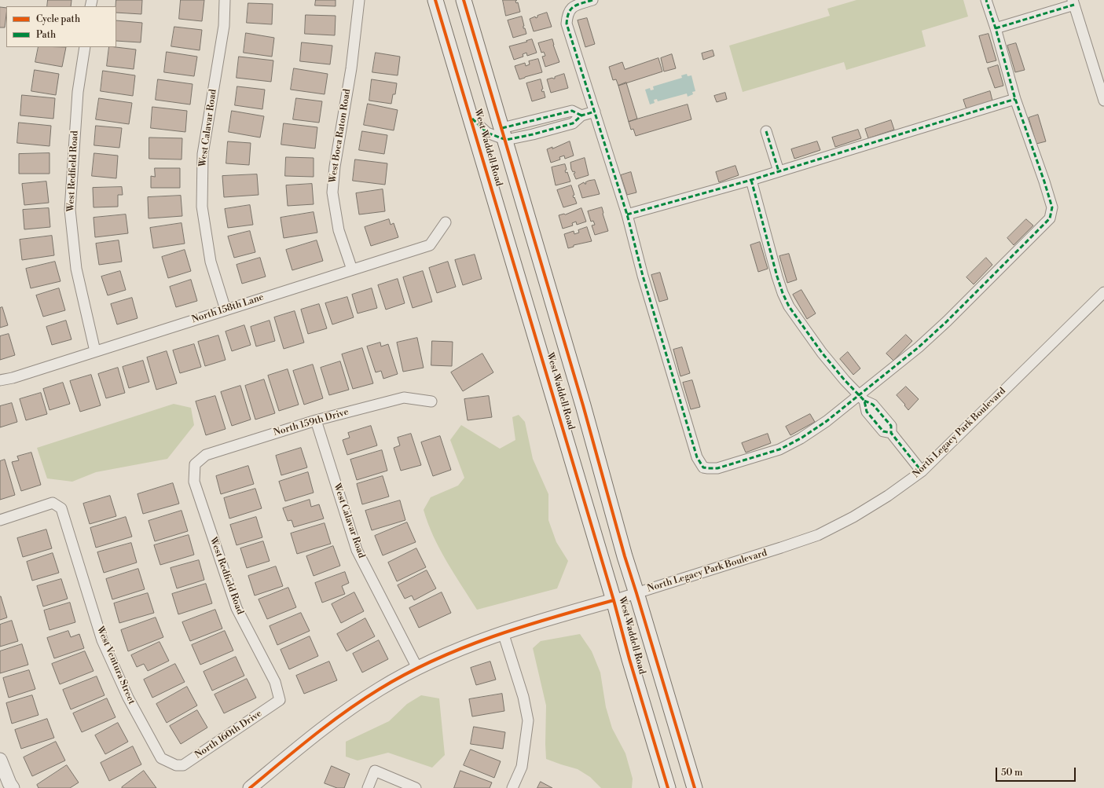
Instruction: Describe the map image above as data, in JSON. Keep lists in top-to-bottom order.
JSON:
{
  "streets": {
    "main road": ["West Waddell Road"],
    "street": [
      "West Calavar Road",
      "West Boca Raton Road",
      "West Redfield Road",
      "North 158th Lane",
      "North 159th Drive",
      "North Legacy Park Boulevard",
      "West Ventura Street",
      "North 160th Drive"
    ]
  },
  "crossings": [
    ["West Calavar Road", "North 158th Lane"],
    ["West Calavar Road", "North 159th Drive"],
    ["West Calavar Road", "North Legacy Park Boulevard"],
    ["West Boca Raton Road", "North 158th Lane"],
    ["West Waddell Road", "North Legacy Park Boulevard"],
    ["West Redfield Road", "North 158th Lane"],
    ["West Redfield Road", "North 159th Drive"],
    ["West Redfield Road", "North 160th Drive"],
    ["West Ventura Street", "North 160th Drive"]
  ],
  "legend": ["Cycle path", "Path"],
  "scale_bar": "50 m"
}
